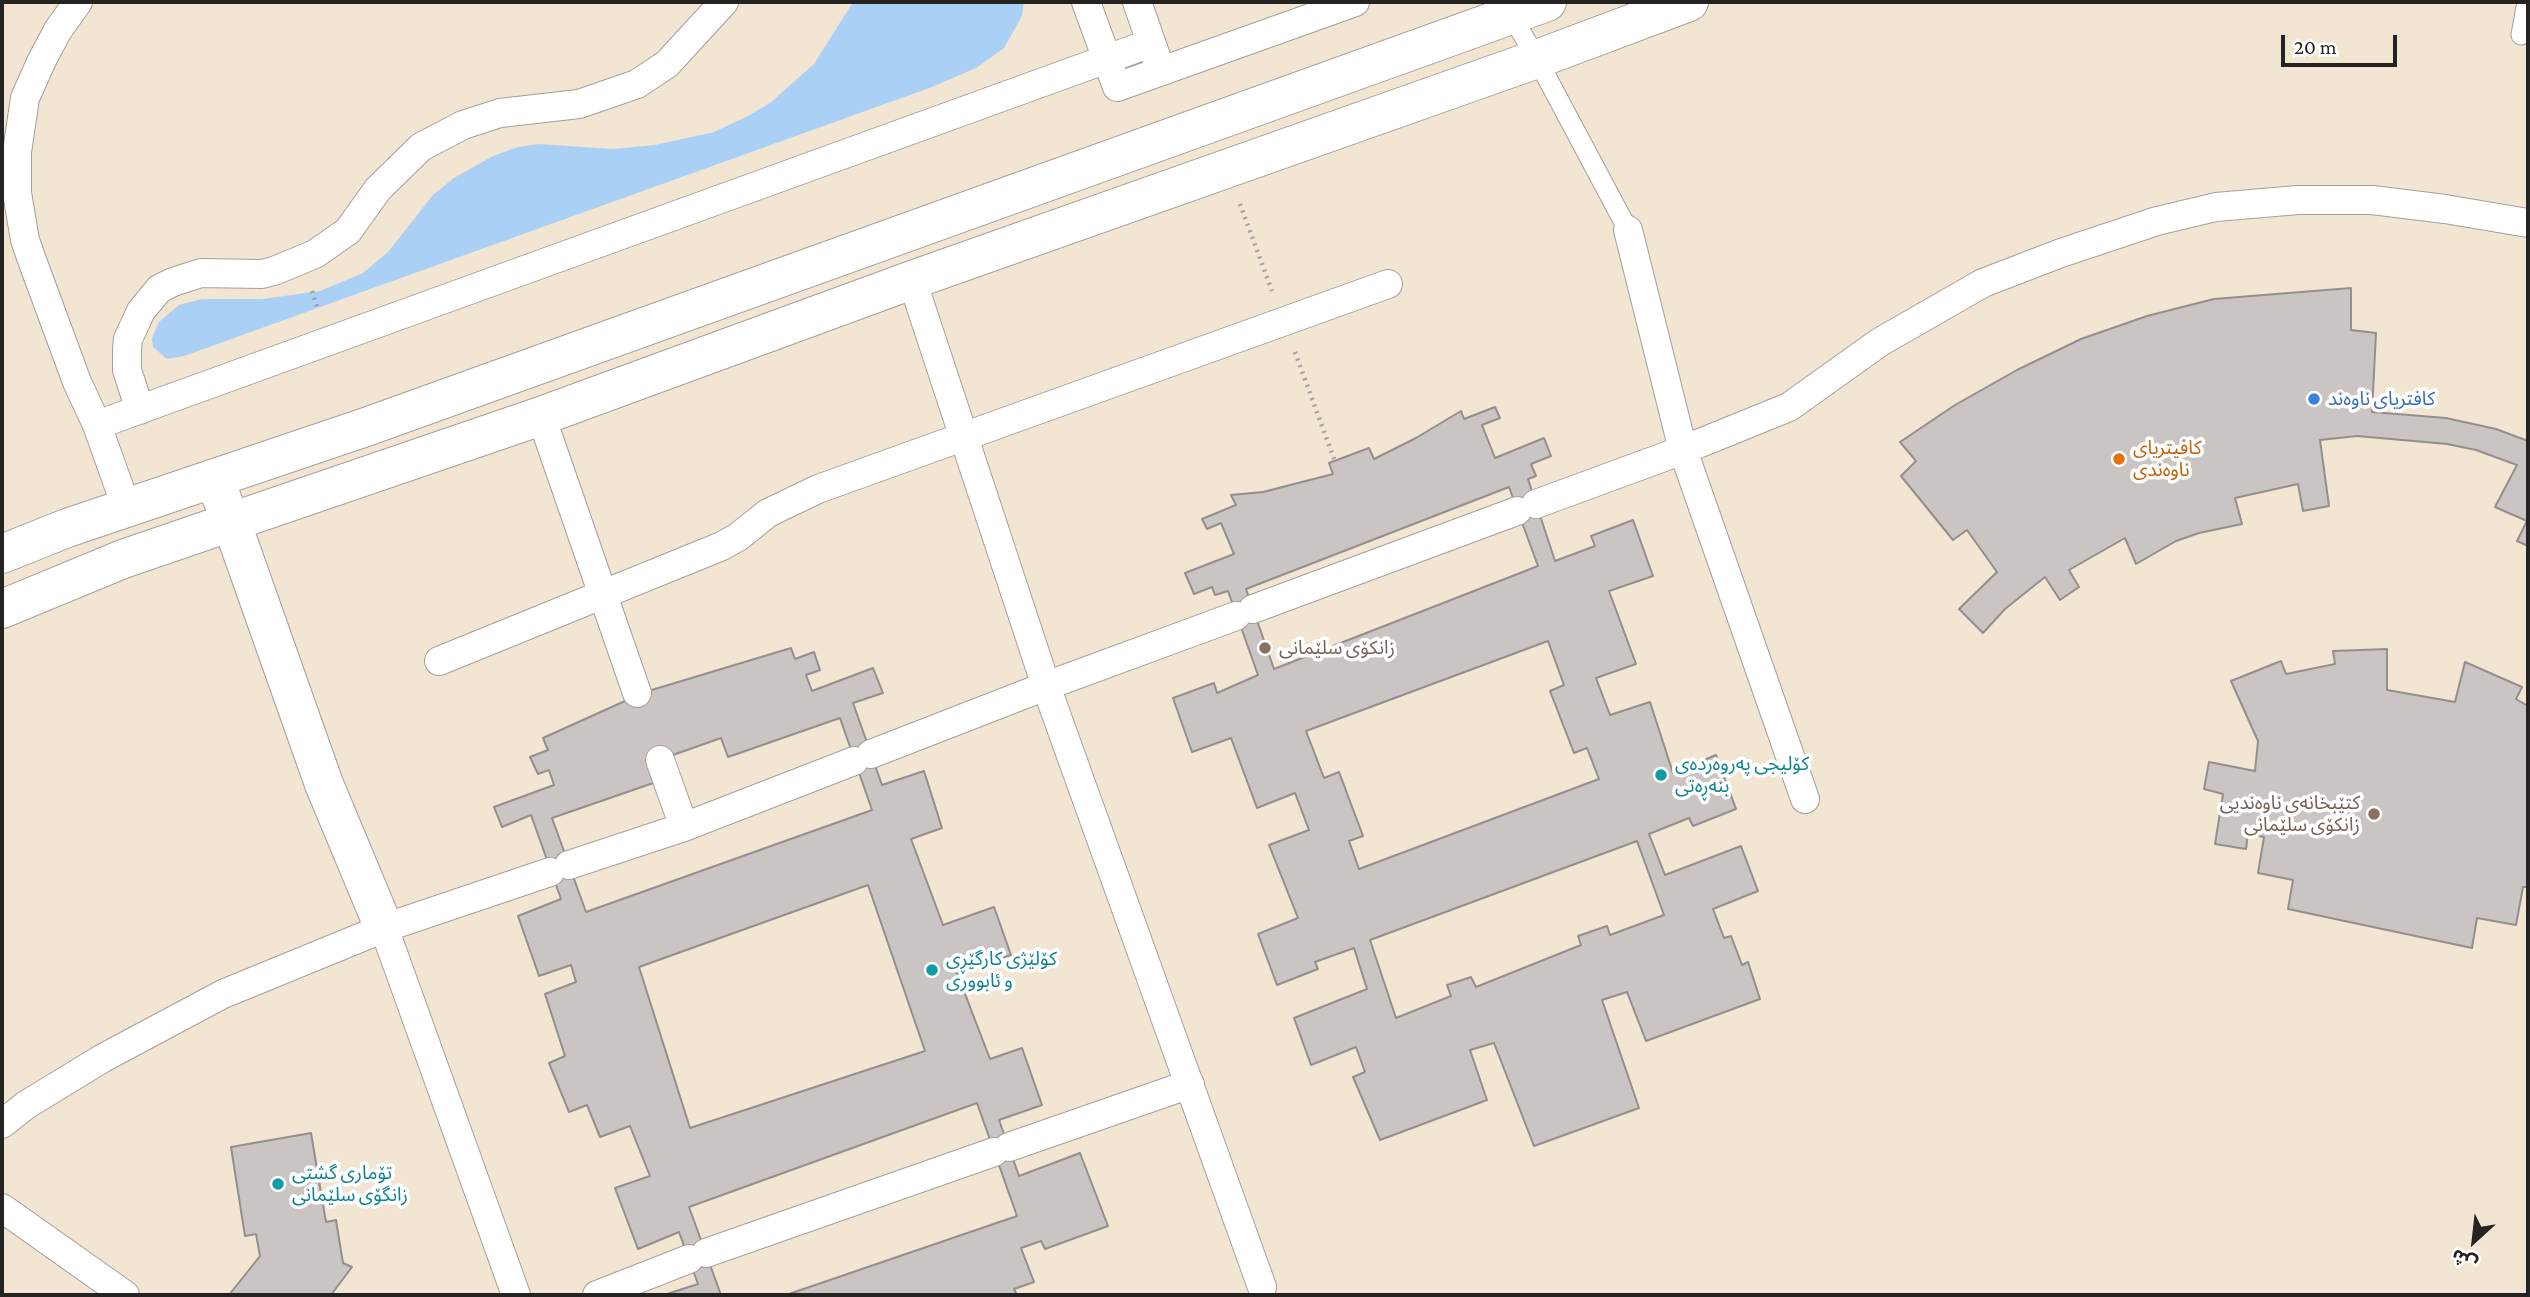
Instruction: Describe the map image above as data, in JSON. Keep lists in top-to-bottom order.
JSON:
{
  "places": [
    "کافتریای ناوەند",
    "کافیتریای ناوەندی",
    "زانکۆی سلێمانی",
    "کۆلیجی پەروەردەی بنەڕەتی",
    "کتێبخانەی ناوەندیی زانکۆی سلێمانی",
    "كۆلێژی كارگێڕی و ئابووری",
    "تۆماری گشتی زانگۆی سلێمانی"
  ],
  "scale_bar": "20 m",
  "north": "bottom left"
}
